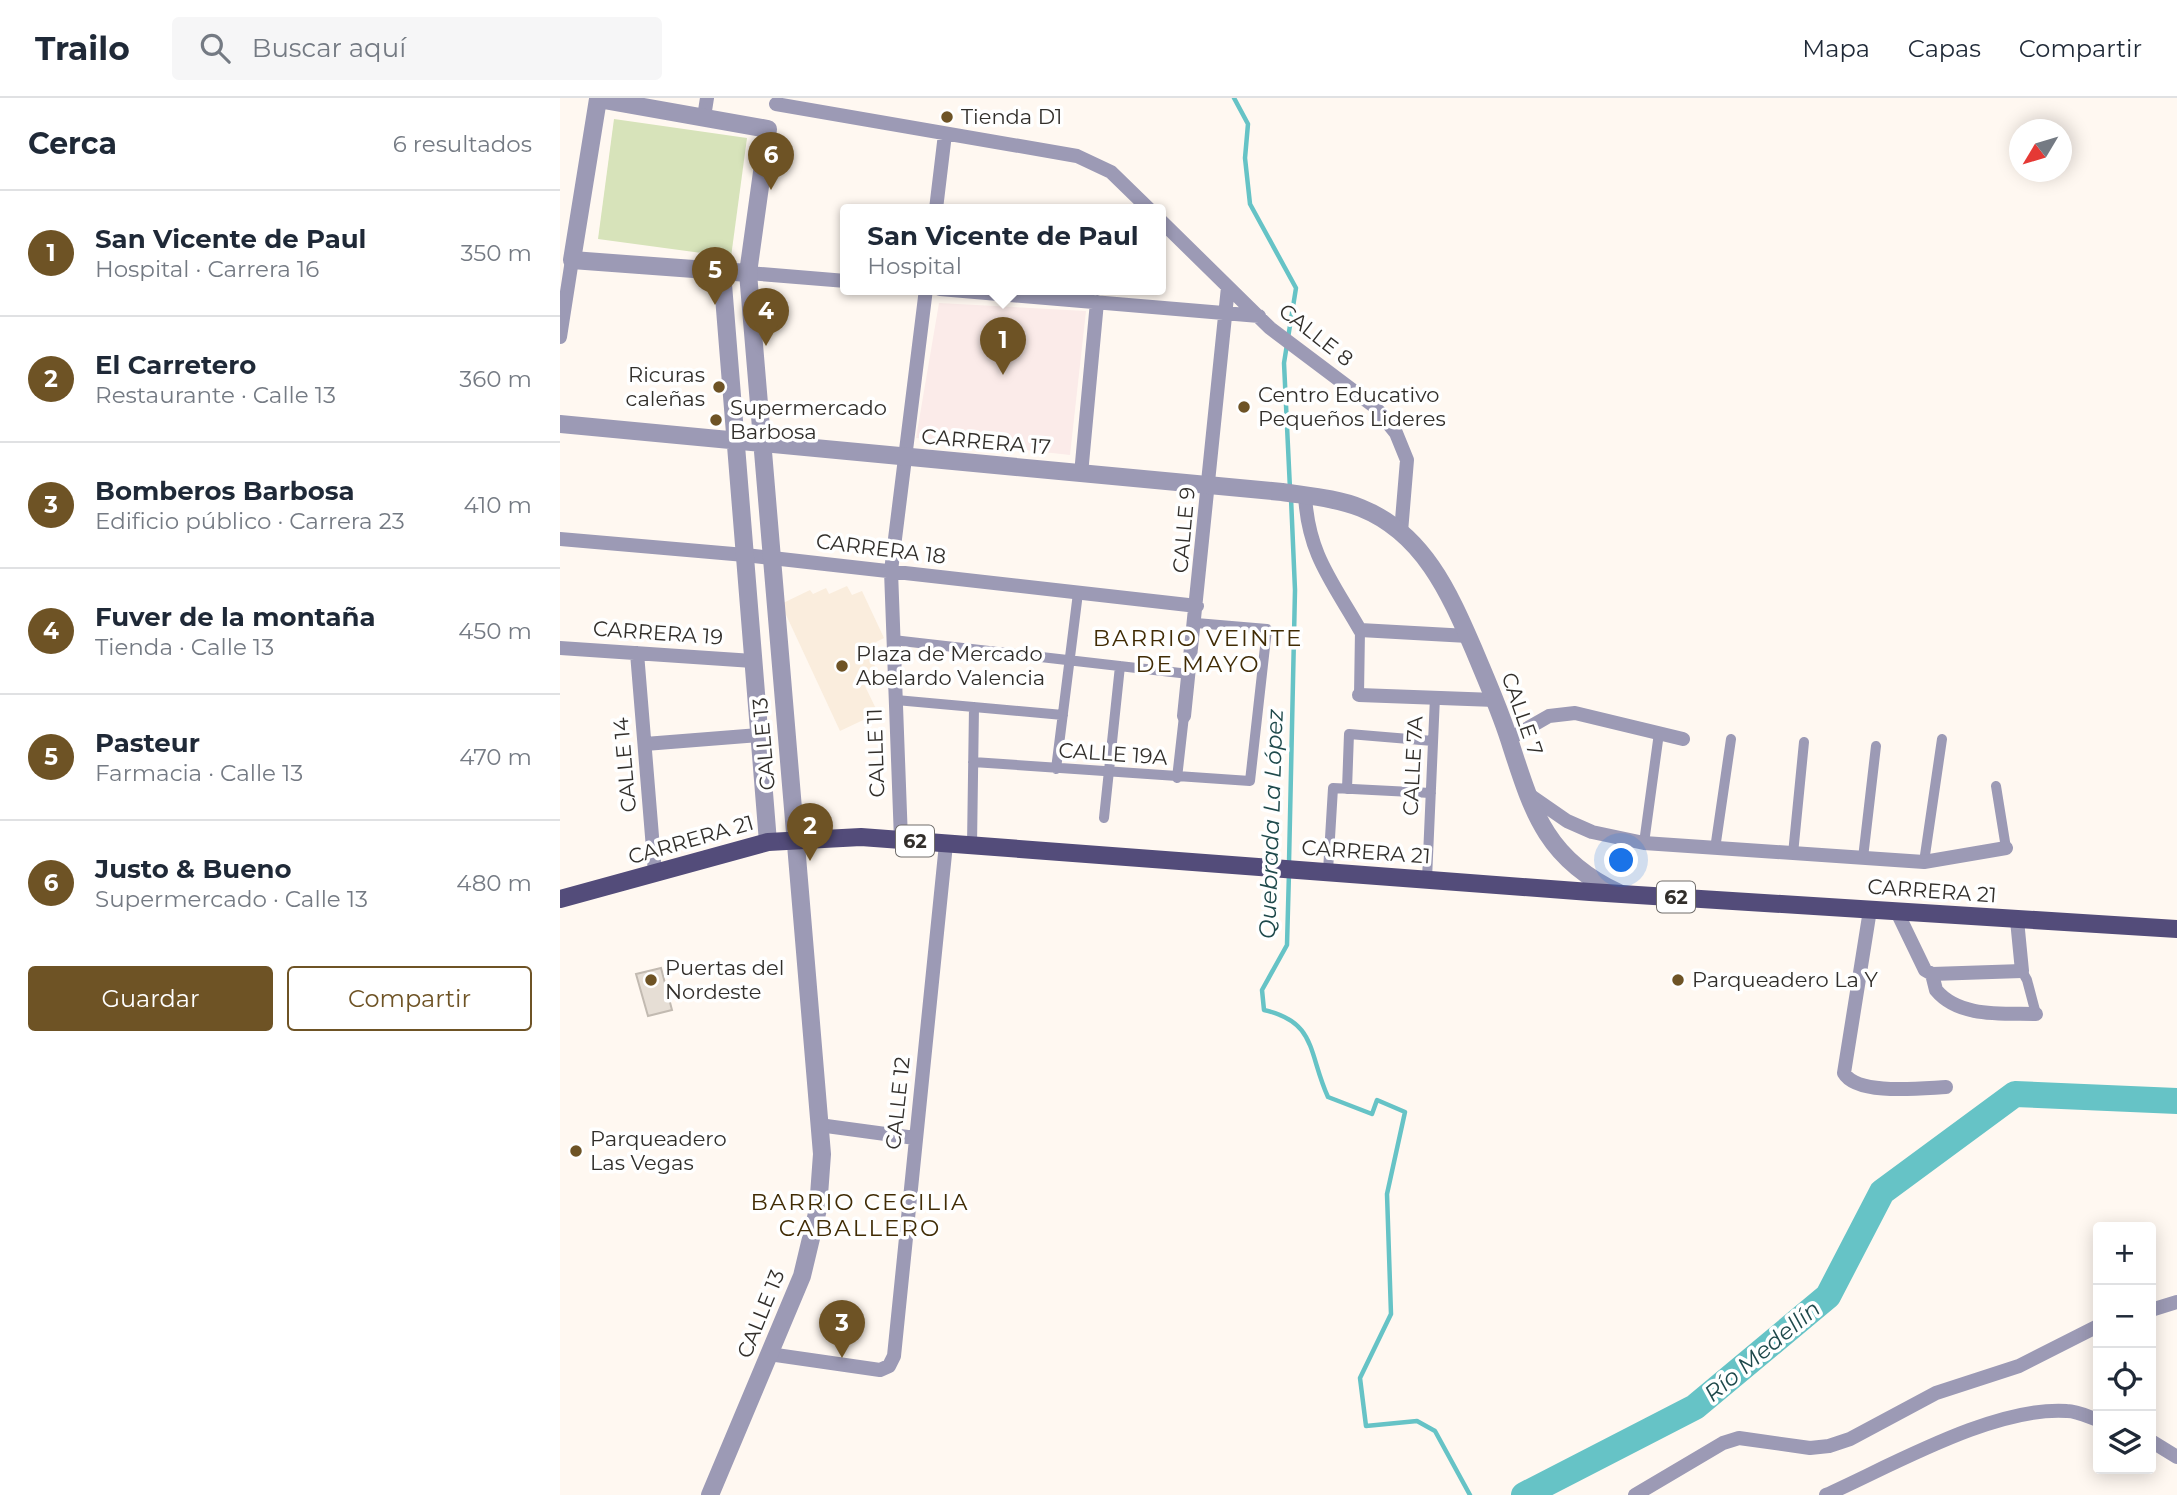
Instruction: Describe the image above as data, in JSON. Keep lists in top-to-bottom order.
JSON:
{
  "streets": {
    "main road": ["CARRERA 21", "62"],
    "street": [
      "CALLE 8",
      "CARRERA 17",
      "CALLE 9",
      "CARRERA 18",
      "CARRERA 19",
      "CALLE 7",
      "CALLE 13",
      "CALLE 11",
      "CALLE 19A",
      "CALLE 14",
      "CALLE 7A",
      "CALLE 12"
    ]
  },
  "crossings": [
    ["CALLE 8", "CARRERA 17"],
    ["CALLE 8", "CALLE 9"],
    ["CALLE 8", "CALLE 7"],
    ["CARRERA 17", "CALLE 9"],
    ["CARRERA 17", "CALLE 7"],
    ["CARRERA 17", "CALLE 13"],
    ["CARRERA 17", "CALLE 11"],
    ["CALLE 9", "CARRERA 18"],
    ["CALLE 9", "CALLE 19A"],
    ["CARRERA 18", "CALLE 13"],
    ["CARRERA 18", "CALLE 11"],
    ["CARRERA 19", "CALLE 13"],
    ["CARRERA 19", "CALLE 14"],
    ["CALLE 7", "CARRERA 21"],
    ["CALLE 13", "CARRERA 21"],
    ["CALLE 13", "CALLE 12"],
    ["CALLE 11", "CARRERA 21"],
    ["CALLE 14", "CARRERA 21"],
    ["CALLE 7A", "CARRERA 21"],
    ["CARRERA 21", "CALLE 12"]
  ],
  "districts": ["BARRIO VEINTE DE MAYO", "BARRIO CECILIA CABALLERO"],
  "water": ["Quebrada La López", "Río Medellín"],
  "places": [
    "Tienda D1",
    "Ricuras caleñas",
    "Centro Educativo Pequeños Lideres",
    "Supermercado Barbosa",
    "Plaza de Mercado Abelardo Valencia",
    "Puertas del Nordeste",
    "Parqueadero La Y",
    "Parqueadero Las Vegas"
  ],
  "north": "bottom left",
  "page": {
    "header": "Trailo",
    "search": "Buscar aquí",
    "nav": ["Mapa", "Capas", "Compartir"],
    "heading": ["Cerca", "6 resultados"],
    "pins": [
      "6",
      "5",
      "4",
      "1",
      "2",
      "3"
    ],
    "list": [
      {
        "mark": "1",
        "name": "San Vicente de Paul",
        "note": "Hospital · Carrera 16",
        "value": "350 m"
      },
      {
        "mark": "2",
        "name": "El Carretero",
        "note": "Restaurante · Calle 13",
        "value": "360 m"
      },
      {
        "mark": "3",
        "name": "Bomberos Barbosa",
        "note": "Edificio público · Carrera 23",
        "value": "410 m"
      },
      {
        "mark": "4",
        "name": "Fuver de la montaña",
        "note": "Tienda · Calle 13",
        "value": "450 m"
      },
      {
        "mark": "5",
        "name": "Pasteur",
        "note": "Farmacia · Calle 13",
        "value": "470 m"
      },
      {
        "mark": "6",
        "name": "Justo & Bueno",
        "note": "Supermercado · Calle 13",
        "value": "480 m"
      }
    ],
    "popup": ["San Vicente de Paul", "Hospital"],
    "buttons": ["Guardar", "Compartir"],
    "map_buttons": ["+", "−"]
  }
}
